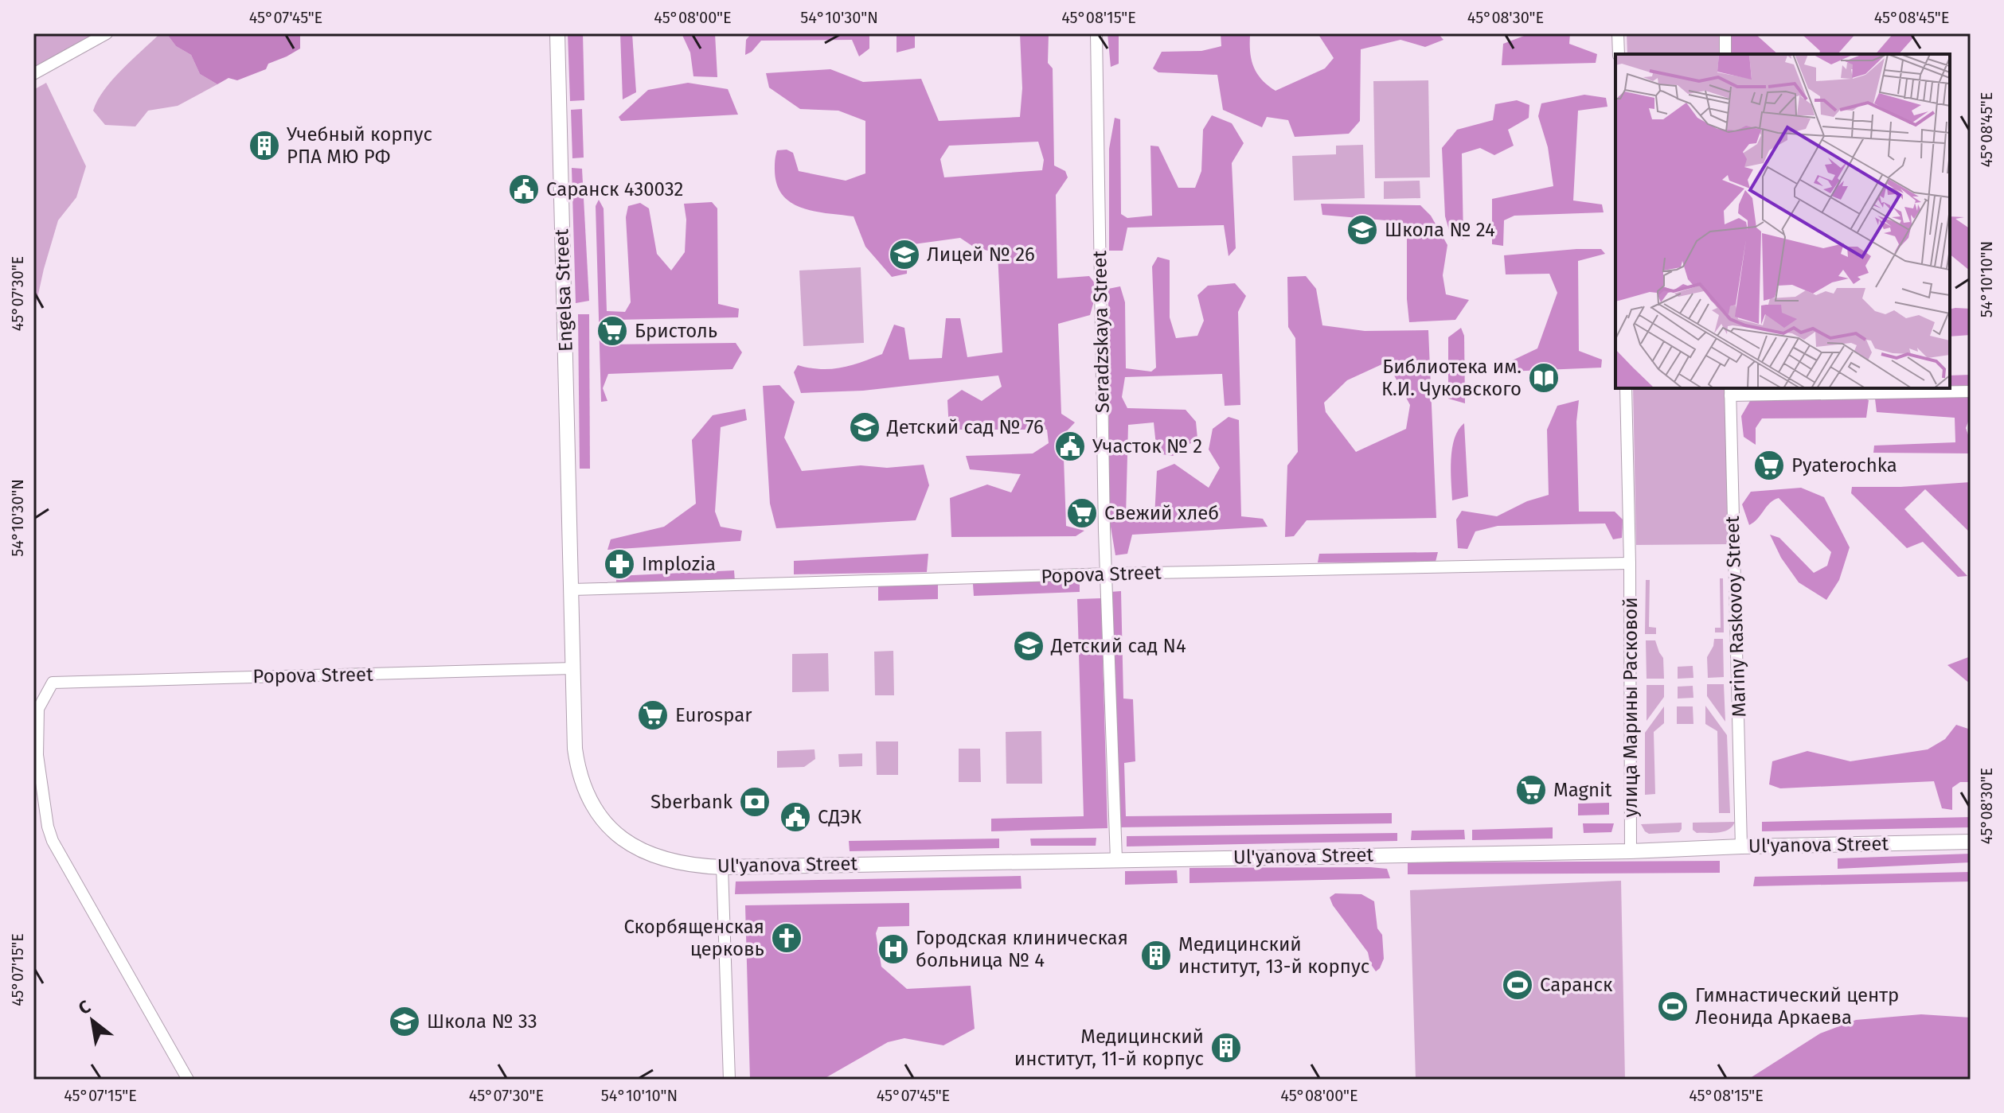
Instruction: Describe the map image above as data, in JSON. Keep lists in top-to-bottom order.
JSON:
{
  "streets": {
    "main road": ["Engelsa Street", "Ul'yanova Street"],
    "street": [
      "Seradzskaya Street",
      "Popova Street",
      "Mariny Raskovoy Street",
      "улица Марины Расковой"
    ]
  },
  "crossings": [
    ["Engelsa Street", "Popova Street"],
    ["Seradzskaya Street", "Popova Street"],
    ["Seradzskaya Street", "Ul'yanova Street"],
    ["Popova Street", "улица Марины Расковой"],
    ["Popova Street", "Ul'yanova Street"],
    ["Mariny Raskovoy Street", "Ul'yanova Street"],
    ["улица Марины Расковой", "Ul'yanova Street"]
  ],
  "places": {
    "building": ["Учебный корпус РПА МЮ РФ", "Медицинский институт, 13-й корпус", "Медицинский институт, 11-й корпус"],
    "public building": ["Саранск 430032", "Участок № 2", "СДЭК"],
    "school or university": [
      "Школа № 24",
      "Лицей № 26",
      "Детский сад № 76",
      "Детский сад N4",
      "Школа № 33"
    ],
    "supermarket": [
      "Бристоль",
      "Pyaterochka",
      "Свежий хлеб",
      "Eurospar",
      "Magnit"
    ],
    "library": ["Библиотека им. К.И. Чуковского"],
    "pharmacy": ["Implozia"],
    "bank": ["Sberbank"],
    "church": ["Скорбященская церковь"],
    "hospital": ["Городская клиническая больница № 4"],
    "sports": ["Саранск", "Гимнастический центр Леонида Аркаева"]
  },
  "north": "top left",
  "coordinates": [
    "45°07'45\"E",
    "45°08'00\"E",
    "54°10'30\"N",
    "45°08'15\"E",
    "45°08'30\"E",
    "45°08'45\"E",
    "54°10'10\"N",
    "45°07'30\"E",
    "45°07'15\"E"
  ]
}
